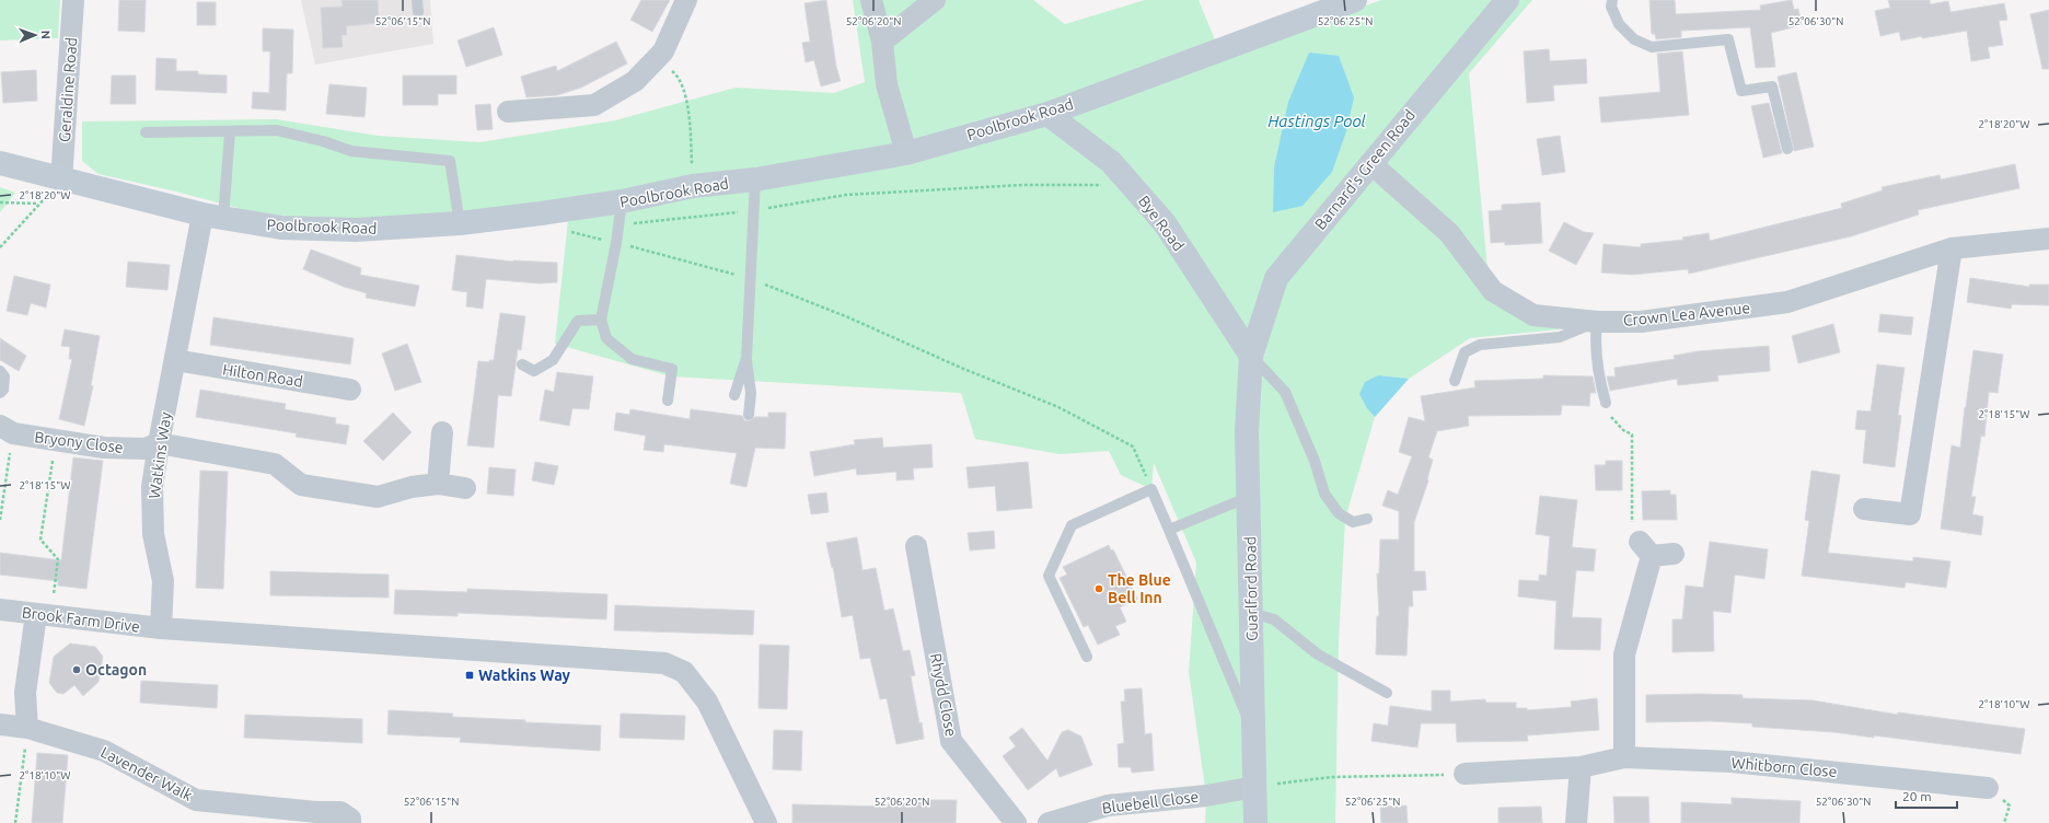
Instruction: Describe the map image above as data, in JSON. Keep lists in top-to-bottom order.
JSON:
{
  "streets": {
    "main road": [
      "Poolbrook Road",
      "Barnard's Green Road",
      "Bye Road",
      "Guarlford Road"
    ],
    "street": [
      "Geraldine Road",
      "Crown Lea Avenue",
      "Hilton Road",
      "Bryony Close",
      "Watkins Way",
      "Brook Farm Drive",
      "Rhydd Close",
      "Whitborn Close",
      "Lavender Walk",
      "Bluebell Close"
    ]
  },
  "crossings": [
    ["Geraldine Road", "Poolbrook Road"],
    ["Poolbrook Road", "Bye Road"],
    ["Poolbrook Road", "Watkins Way"],
    ["Barnard's Green Road", "Bye Road"],
    ["Barnard's Green Road", "Crown Lea Avenue"],
    ["Barnard's Green Road", "Guarlford Road"],
    ["Bye Road", "Guarlford Road"],
    ["Hilton Road", "Watkins Way"],
    ["Bryony Close", "Watkins Way"],
    ["Watkins Way", "Brook Farm Drive"],
    ["Guarlford Road", "Bluebell Close"]
  ],
  "water": ["Hastings Pool"],
  "places": {
    "other": ["The Blue Bell Inn", "Octagon"],
    "transit": ["Watkins Way"]
  },
  "scale_bar": "20 m",
  "north": "right",
  "coordinates": [
    "52°06'15\"N",
    "52°06'20\"N",
    "52°06'25\"N",
    "52°06'30\"N",
    "2°18'20\"W",
    "2°18'15\"W",
    "2°18'10\"W"
  ]
}
